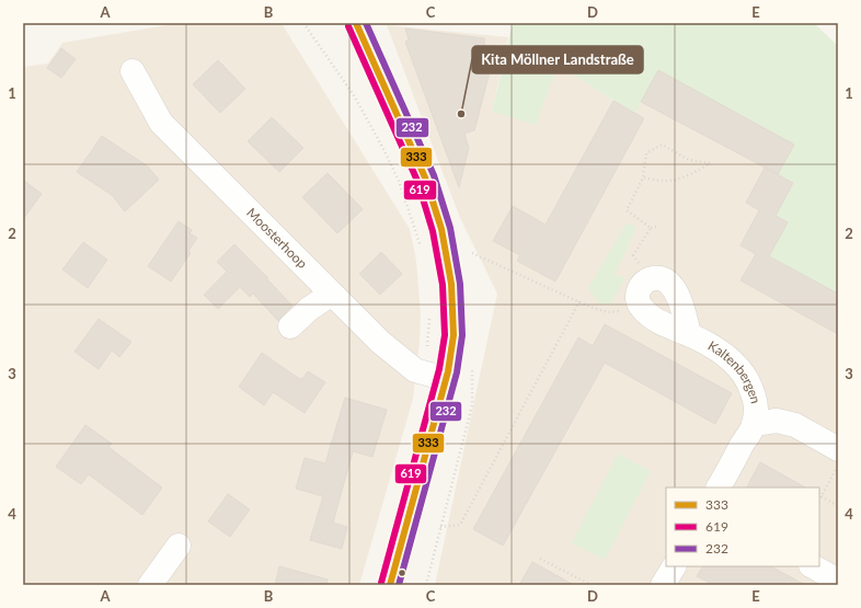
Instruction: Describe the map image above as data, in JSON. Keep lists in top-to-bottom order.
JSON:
{
  "streets": {
    "street": ["Moosterhoop", "Kaltenbergen"]
  },
  "places": ["Kita Möllner Landstraße"],
  "lines": ["transit line 333", "transit line 232", "transit line 619"],
  "legend": ["333", "619", "232"],
  "grid": {
    "columns": [
      "A",
      "B",
      "C",
      "D",
      "E"
    ],
    "rows": [
      "1",
      "2",
      "3",
      "4"
    ]
  }
}
